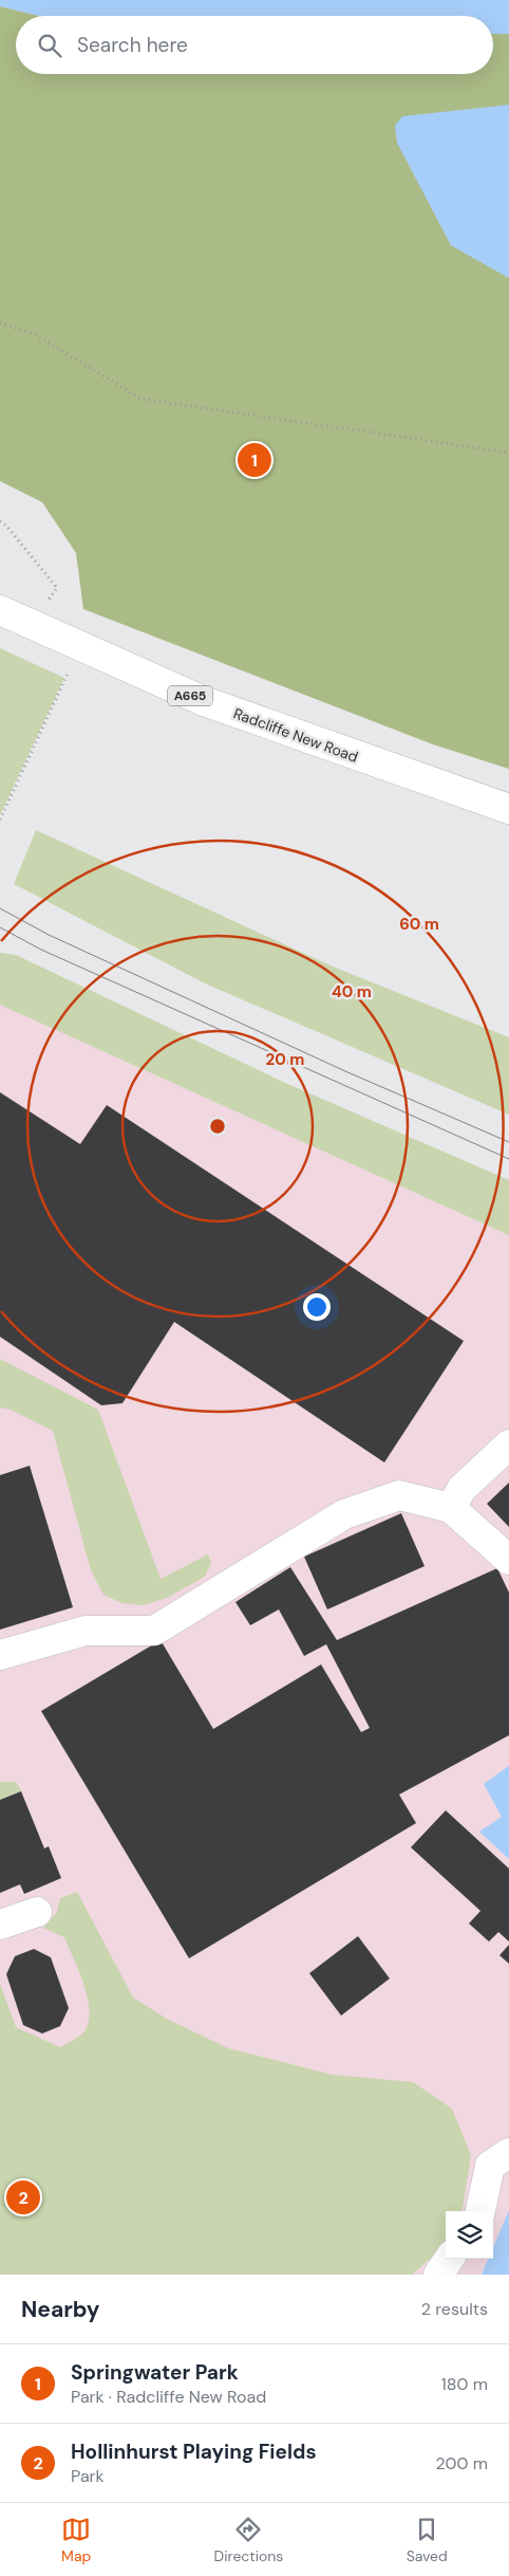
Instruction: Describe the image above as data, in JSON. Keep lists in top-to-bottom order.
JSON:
{
  "streets": {
    "main road": ["A665", "Radcliffe New Road"]
  },
  "page": {
    "search": "Search here",
    "pins": ["1", "2"],
    "heading": ["Nearby", "2 results"],
    "list": [
      {
        "mark": "1",
        "name": "Springwater Park",
        "note": "Park · Radcliffe New Road",
        "value": "180 m"
      },
      {
        "mark": "2",
        "name": "Hollinhurst Playing Fields",
        "note": "Park",
        "value": "200 m"
      }
    ],
    "nav": ["Map", "Directions", "Saved"]
  },
  "rings": ["60 m", "40 m", "20 m"]
}
